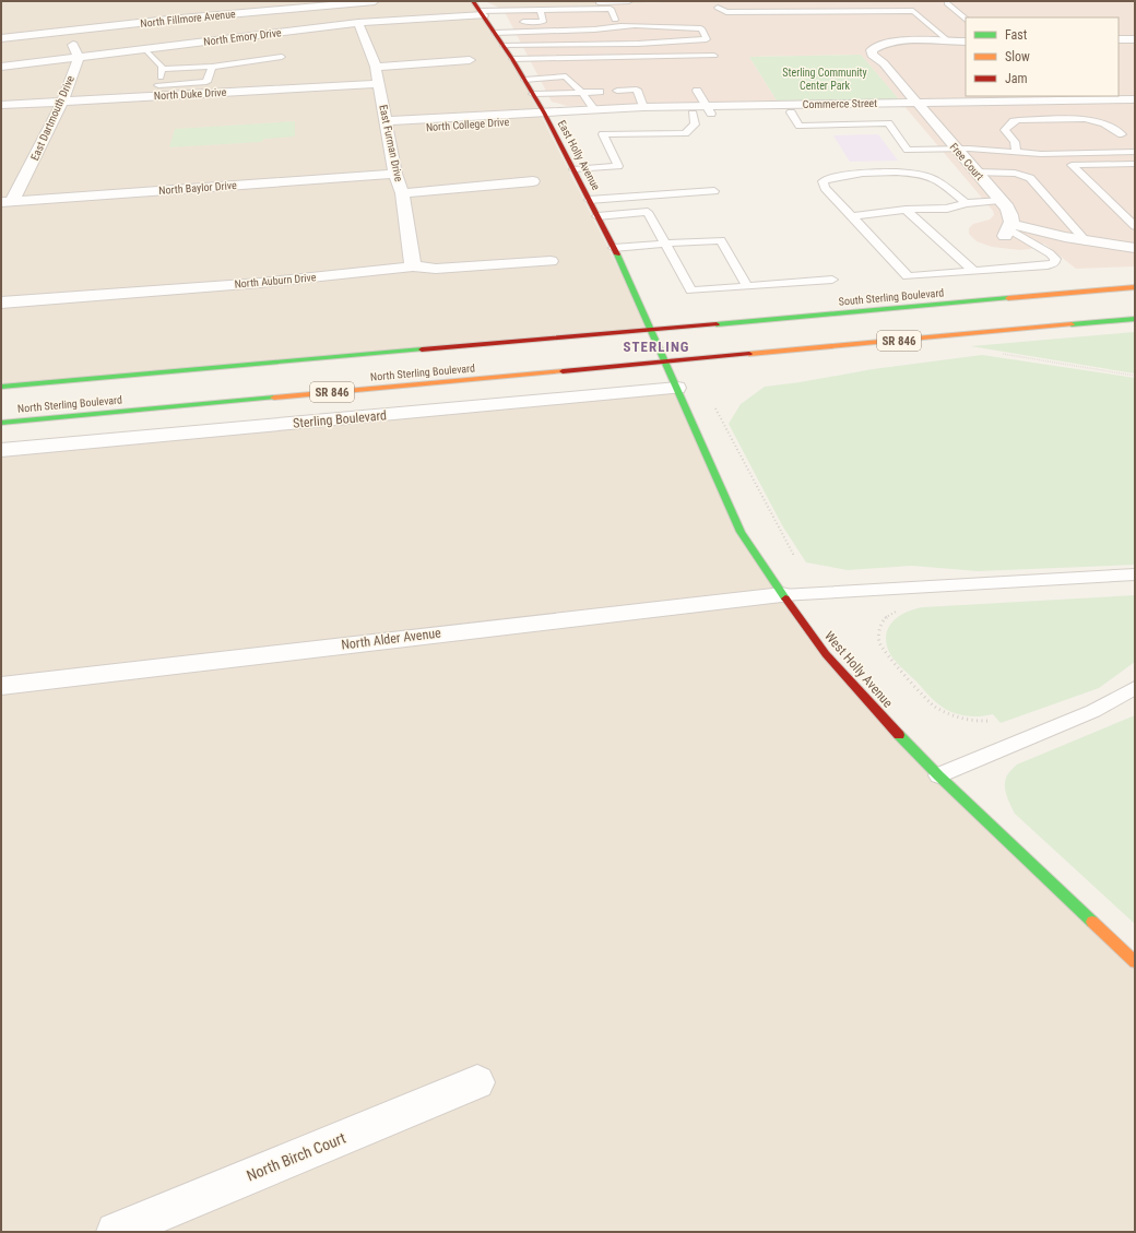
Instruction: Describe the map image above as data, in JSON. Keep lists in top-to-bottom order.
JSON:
{
  "streets": {
    "main road": [
      "East Holly Avenue",
      "South Sterling Boulevard",
      "SR 846",
      "North Sterling Boulevard",
      "West Holly Avenue"
    ],
    "street": [
      "North Fillmore Avenue",
      "North Emory Drive",
      "North Duke Drive",
      "Commerce Street",
      "East Dartmouth Drive",
      "North College Drive",
      "East Furman Drive",
      "Free Court",
      "North Baylor Drive",
      "North Auburn Drive",
      "Sterling Boulevard",
      "North Alder Avenue",
      "North Birch Court"
    ]
  },
  "crossings": [
    ["North Emory Drive", "East Dartmouth Drive"],
    ["North Emory Drive", "East Furman Drive"],
    ["North Emory Drive", "East Holly Avenue"],
    ["North Duke Drive", "East Dartmouth Drive"],
    ["North Duke Drive", "East Furman Drive"],
    ["Commerce Street", "North College Drive"],
    ["Commerce Street", "East Holly Avenue"],
    ["Commerce Street", "Free Court"],
    ["East Dartmouth Drive", "North Baylor Drive"],
    ["North College Drive", "East Furman Drive"],
    ["North College Drive", "East Holly Avenue"],
    ["East Furman Drive", "North Baylor Drive"],
    ["East Furman Drive", "North Auburn Drive"],
    ["East Holly Avenue", "South Sterling Boulevard"],
    ["East Holly Avenue", "North Sterling Boulevard"],
    ["East Holly Avenue", "West Holly Avenue"],
    ["South Sterling Boulevard", "North Sterling Boulevard"],
    ["South Sterling Boulevard", "West Holly Avenue"],
    ["SR 846", "North Sterling Boulevard"],
    ["SR 846", "West Holly Avenue"],
    ["North Sterling Boulevard", "West Holly Avenue"],
    ["Sterling Boulevard", "West Holly Avenue"],
    ["North Alder Avenue", "West Holly Avenue"]
  ],
  "districts": ["STERLING"],
  "parks": ["Sterling Community Center Park"],
  "legend": ["Fast", "Slow", "Jam"]
}
